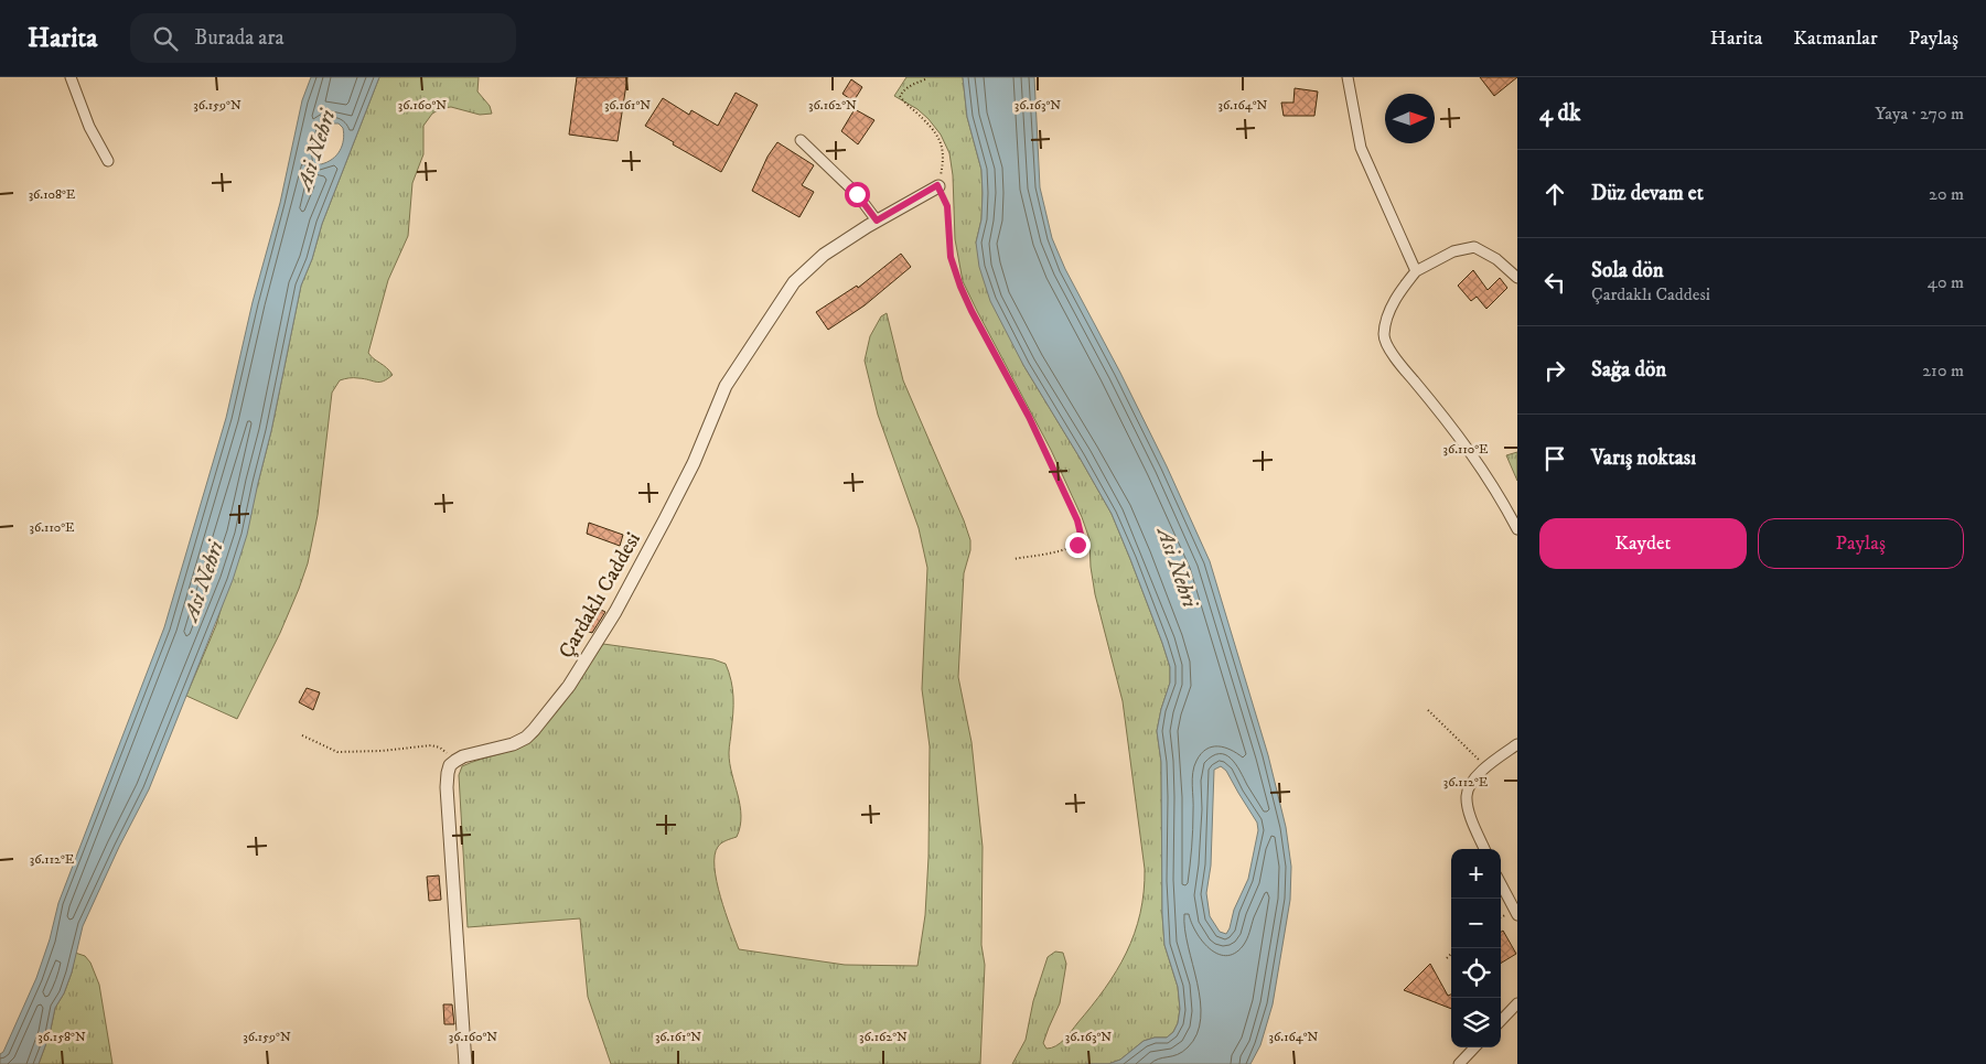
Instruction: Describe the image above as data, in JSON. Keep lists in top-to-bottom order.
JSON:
{
  "streets": {
    "street": ["Çardaklı Caddesi"]
  },
  "water": ["Asi Nehri"],
  "north": "right",
  "page": {
    "header": "Harita",
    "search": "Burada ara",
    "nav": ["Harita", "Katmanlar", "Paylaş"],
    "heading": ["4 dk", "Yaya · 270 m"],
    "list": [
      ["Düz devam et", "20 m"],
      ["Sola dön", "Çardaklı Caddesi", "40 m"],
      ["Sağa dön", "210 m"],
      "Varış noktası"
    ],
    "buttons": ["Kaydet", "Paylaş"],
    "map_buttons": ["+", "−"]
  },
  "coordinates": [
    "36.159°N",
    "36.160°N",
    "36.161°N",
    "36.162°N",
    "36.163°N",
    "36.164°N",
    "36.108°E",
    "36.110°E",
    "36.112°E",
    "36.158°N"
  ]
}
